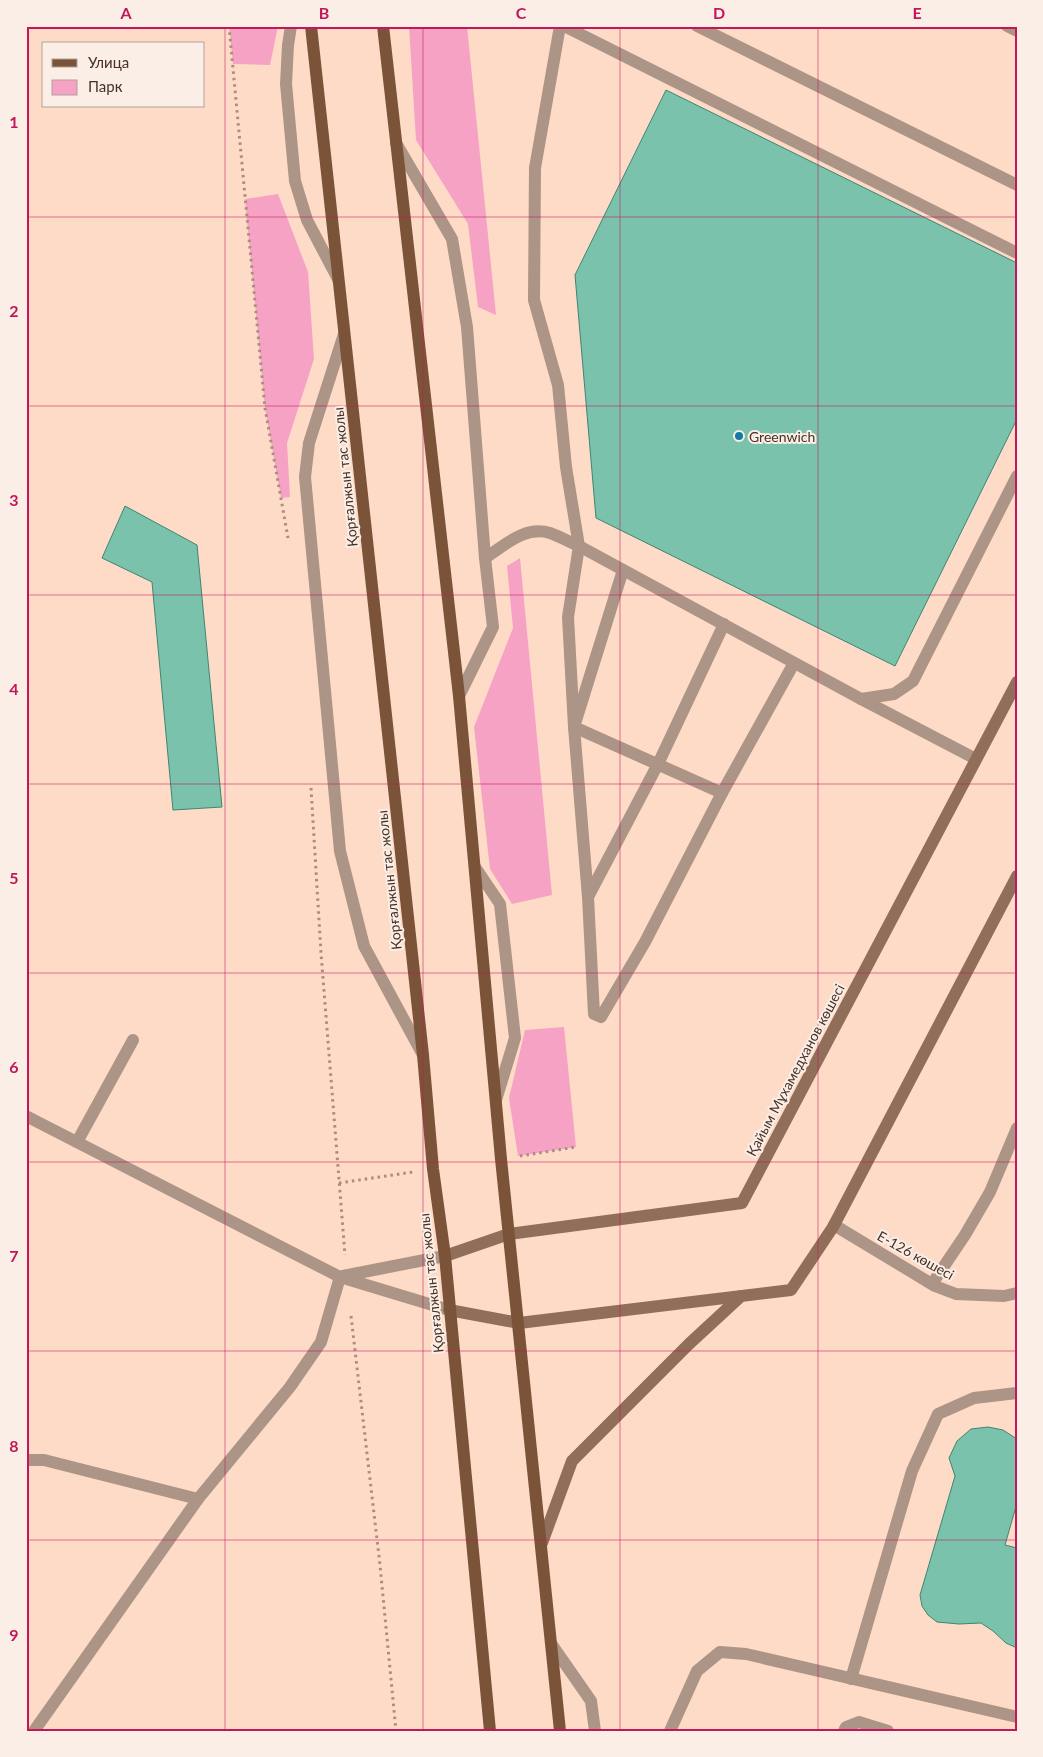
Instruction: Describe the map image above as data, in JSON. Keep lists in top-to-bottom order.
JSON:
{
  "streets": {
    "main road": ["Қорғалжын тас жолы", "Қайым Мұхамедханов көшесі"],
    "street": ["Е-126 көшесі"]
  },
  "crossings": [
    ["Қорғалжын тас жолы", "Қайым Мұхамедханов көшесі"]
  ],
  "places": ["Greenwich"],
  "legend": ["Улица", "Парк"],
  "grid": {
    "columns": [
      "A",
      "B",
      "C",
      "D",
      "E"
    ],
    "rows": [
      "1",
      "2",
      "3",
      "4",
      "5",
      "6",
      "7",
      "8",
      "9"
    ]
  }
}
